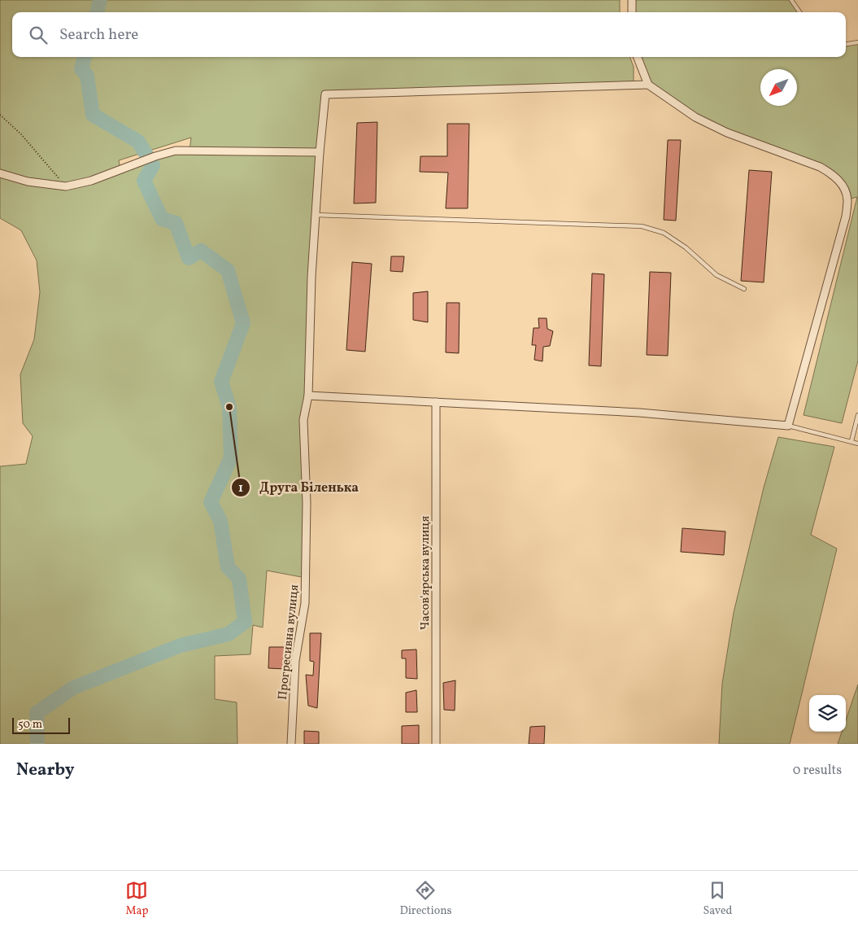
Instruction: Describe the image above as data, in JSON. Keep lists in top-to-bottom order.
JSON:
{
  "streets": {
    "street": ["Часов'ярська вулиця", "Прогресивна вулиця"]
  },
  "places": ["Друга Біленька"],
  "scale_bar": "50 m",
  "north": "bottom left",
  "page": {
    "search": "Search here",
    "scale": "50 m",
    "heading": ["Nearby", "0 results"],
    "nav": ["Map", "Directions", "Saved"]
  }
}
